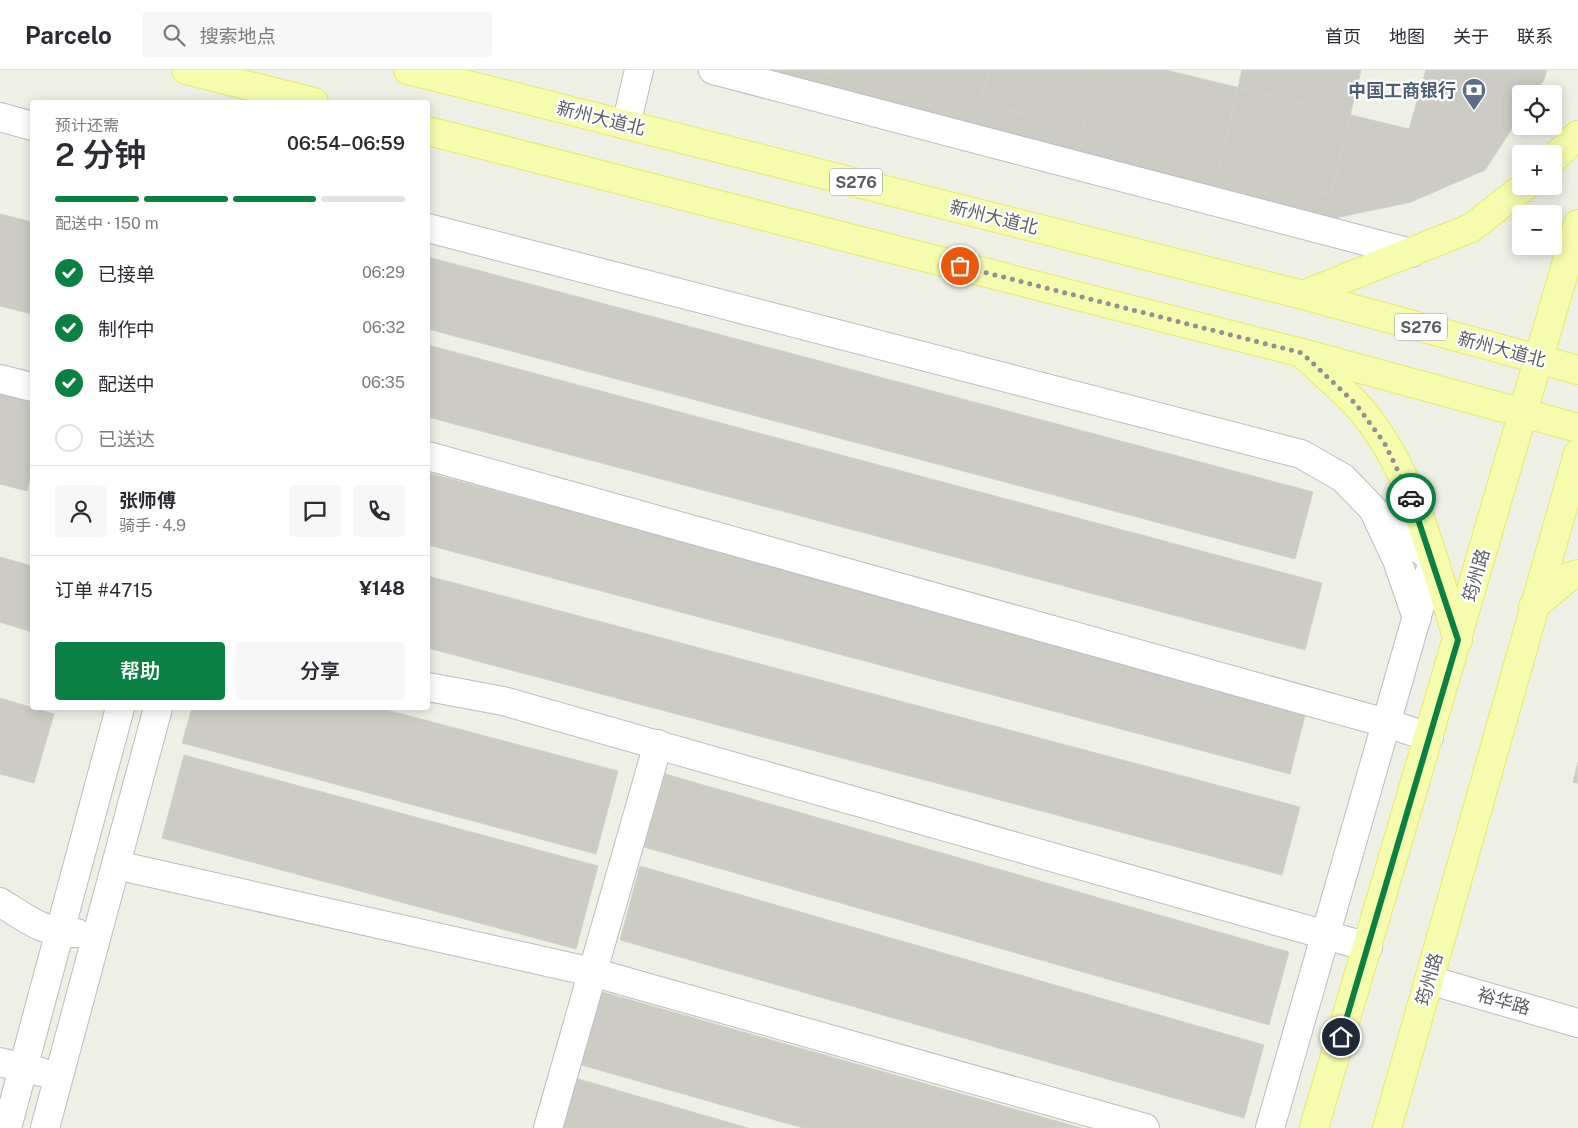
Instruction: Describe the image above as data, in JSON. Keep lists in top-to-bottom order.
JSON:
{
  "streets": {
    "main road": ["新州大道北", "S276", "筠州路"],
    "street": ["裕华路"]
  },
  "crossings": [
    ["新州大道北", "筠州路"],
    ["筠州路", "裕华路"]
  ],
  "places": {
    "bank": ["中国工商银行"]
  },
  "page": {
    "header": "Parcelo",
    "search": "搜索地点",
    "nav": [
      "首页",
      "地图",
      "关于",
      "联系"
    ],
    "map_buttons": ["+", "−"],
    "heading": ["2 分钟", "预计还需", "06:54–06:59"],
    "panel": [
      "张师傅",
      "骑手 · 4.9",
      "订单 #4715",
      "¥148"
    ],
    "bar": "配送中 · 150 m",
    "list": [
      ["已接单", "06:29"],
      ["制作中", "06:32"],
      ["配送中", "06:35"],
      "已送达"
    ],
    "buttons": ["帮助", "分享"]
  }
}
